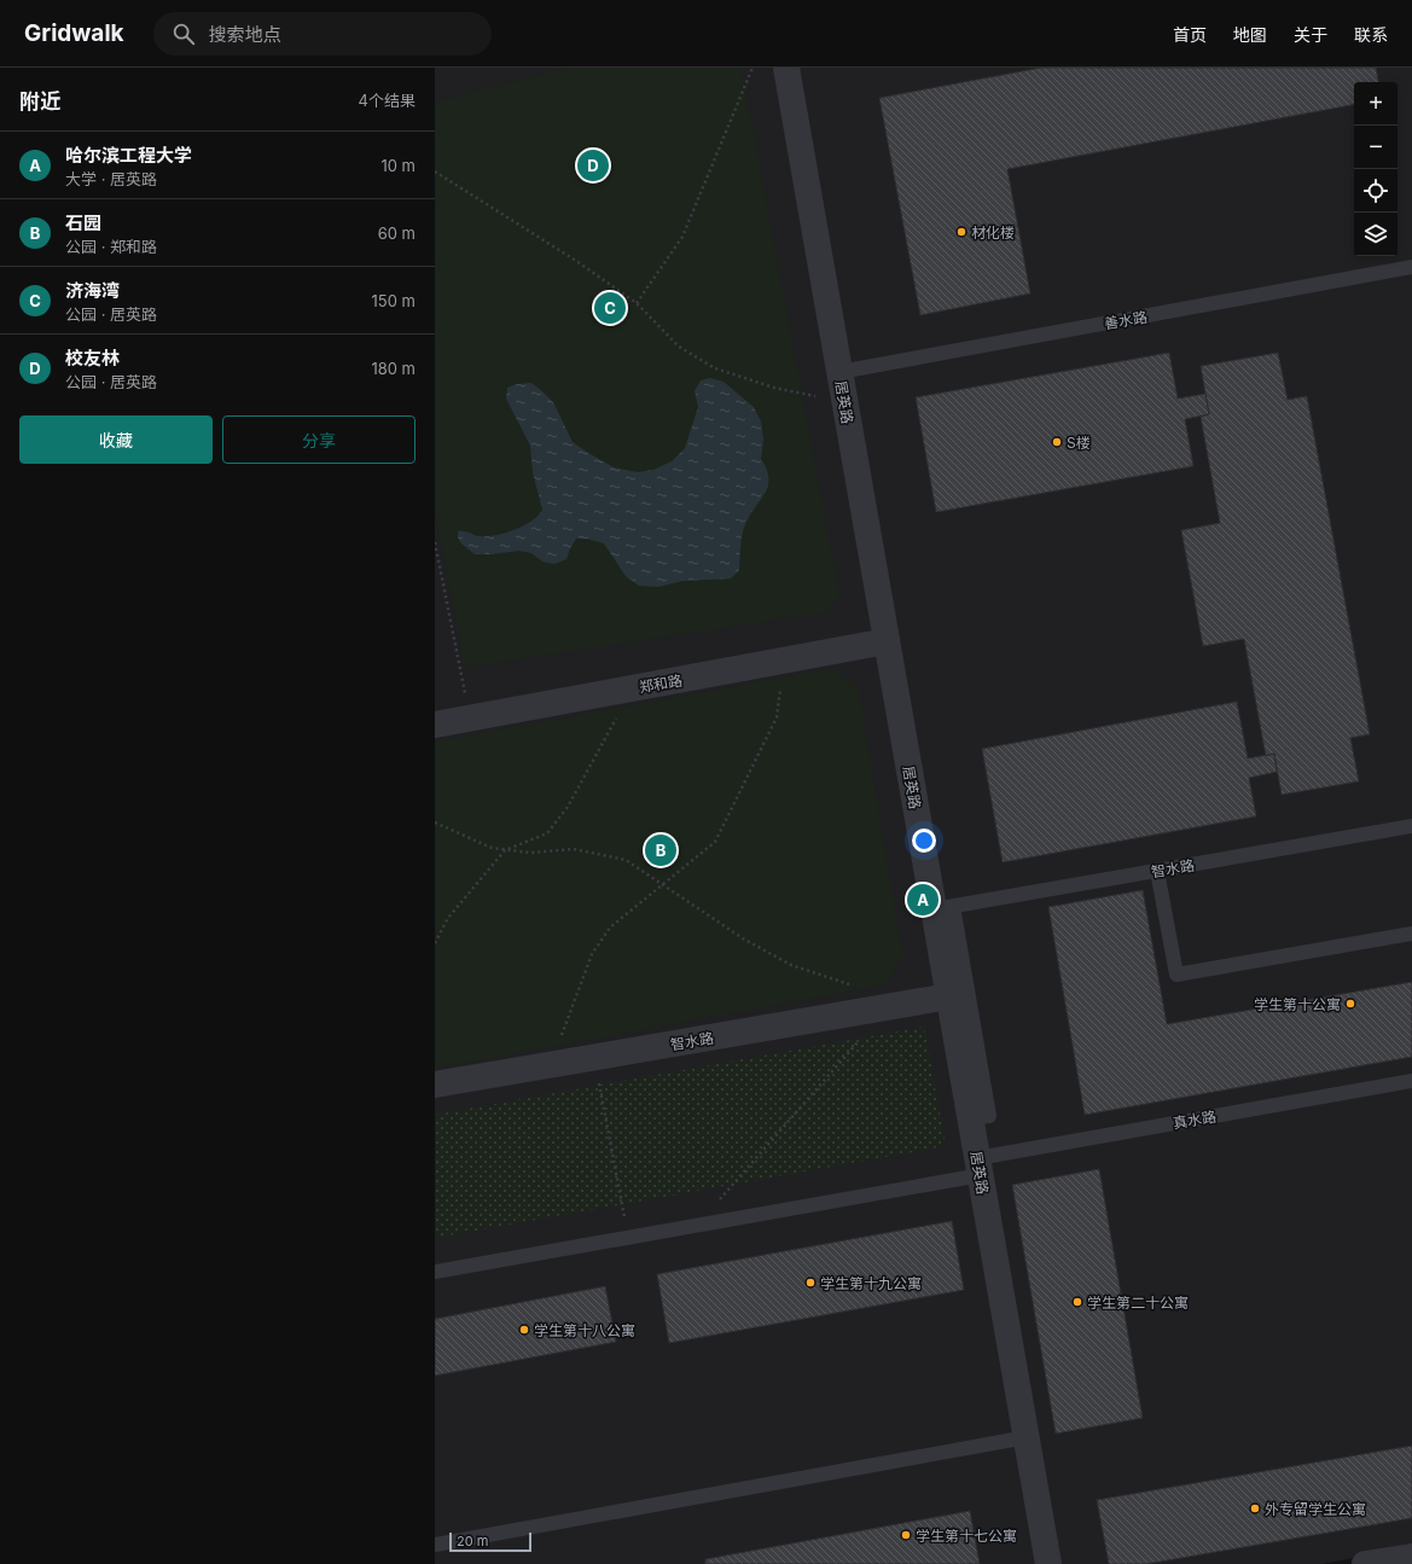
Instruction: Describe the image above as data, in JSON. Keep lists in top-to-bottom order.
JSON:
{
  "streets": {
    "street": ["居英路", "郑和路", "智水路"],
    "lane": ["善水路", "真水路"]
  },
  "crossings": [
    ["善水路", "居英路"],
    ["居英路", "郑和路"],
    ["居英路", "智水路"],
    ["居英路", "真水路"]
  ],
  "places": [
    "材化楼",
    "S楼",
    "学生第十公寓",
    "学生第十九公寓",
    "学生第二十公寓",
    "学生第十八公寓",
    "外专留学生公寓",
    "学生第十七公寓"
  ],
  "scale_bar": "20 m",
  "page": {
    "header": "Gridwalk",
    "search": "搜索地点",
    "nav": [
      "首页",
      "地图",
      "关于",
      "联系"
    ],
    "heading": ["附近", "4个结果"],
    "map_buttons": ["+", "−"],
    "list": [
      {
        "mark": "A",
        "name": "哈尔滨工程大学",
        "note": "大学 · 居英路",
        "value": "10 m"
      },
      {
        "mark": "B",
        "name": "石园",
        "note": "公园 · 郑和路",
        "value": "60 m"
      },
      {
        "mark": "C",
        "name": "济海湾",
        "note": "公园 · 居英路",
        "value": "150 m"
      },
      {
        "mark": "D",
        "name": "校友林",
        "note": "公园 · 居英路",
        "value": "180 m"
      }
    ],
    "pins": [
      "D",
      "C",
      "B",
      "A"
    ],
    "buttons": ["收藏", "分享"],
    "scale": "20 m"
  }
}
